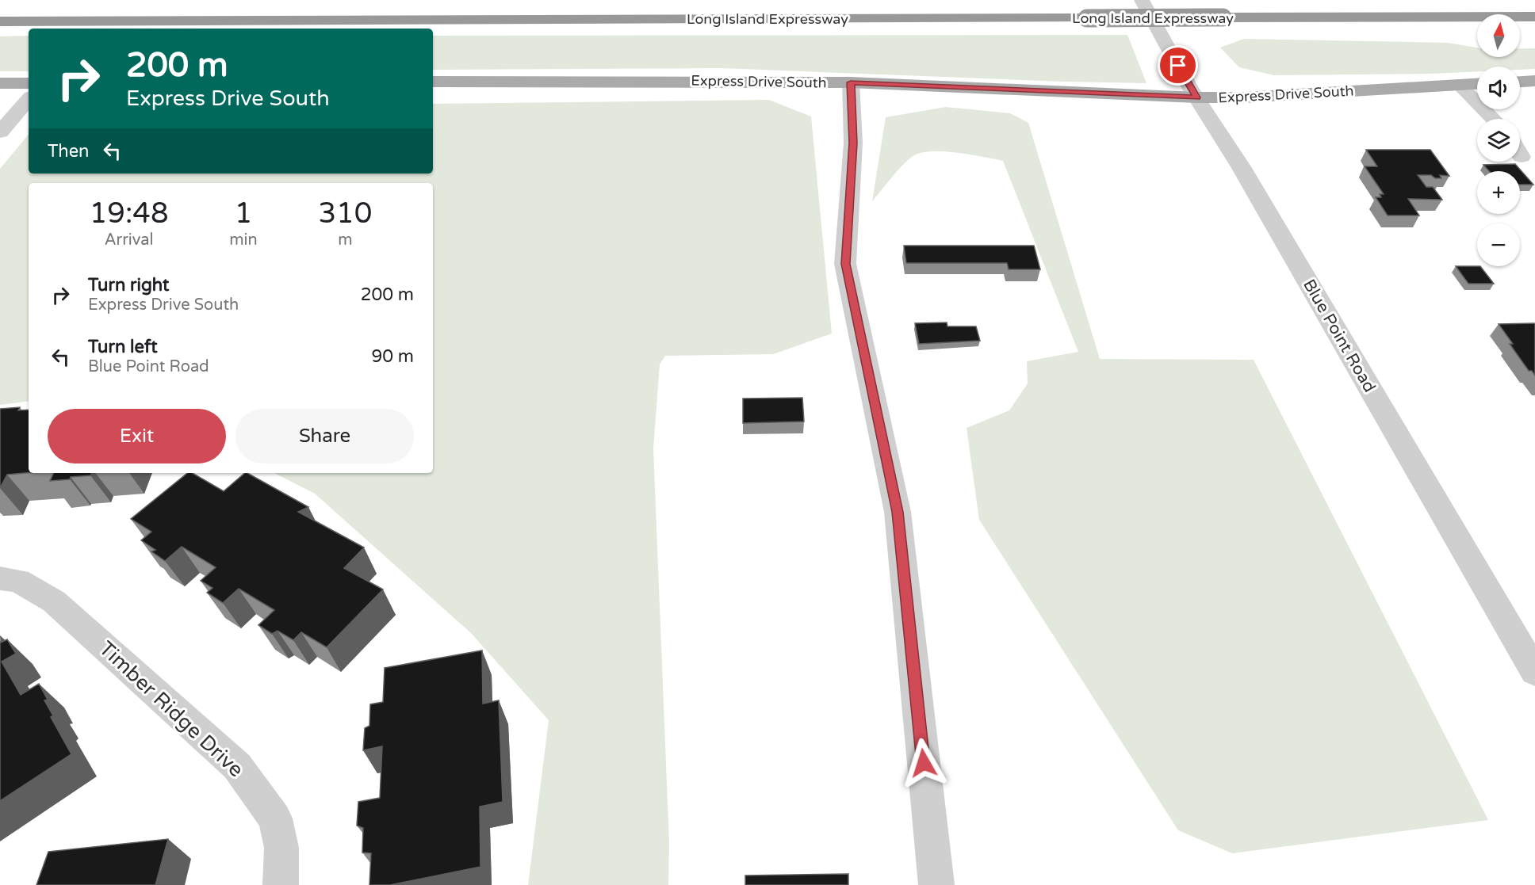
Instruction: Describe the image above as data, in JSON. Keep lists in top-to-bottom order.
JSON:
{
  "streets": {
    "highway": ["Long Island Expressway"],
    "main road": ["Express Drive South"],
    "street": ["Blue Point Road", "Timber Ridge Drive"]
  },
  "crossings": [
    ["Express Drive South", "Blue Point Road"]
  ],
  "north": "top",
  "page": {
    "map_buttons": ["+", "−"],
    "turn": ["200 m", "Express Drive South"],
    "then": "Then",
    "eta": [
      "19:48",
      "Arrival",
      "1",
      "min",
      "310",
      "m"
    ],
    "list": [
      {
        "name": "Turn right",
        "note": "Express Drive South",
        "value": "200 m"
      },
      {
        "name": "Turn left",
        "note": "Blue Point Road",
        "value": "90 m"
      }
    ],
    "buttons": ["Exit", "Share"]
  }
}
